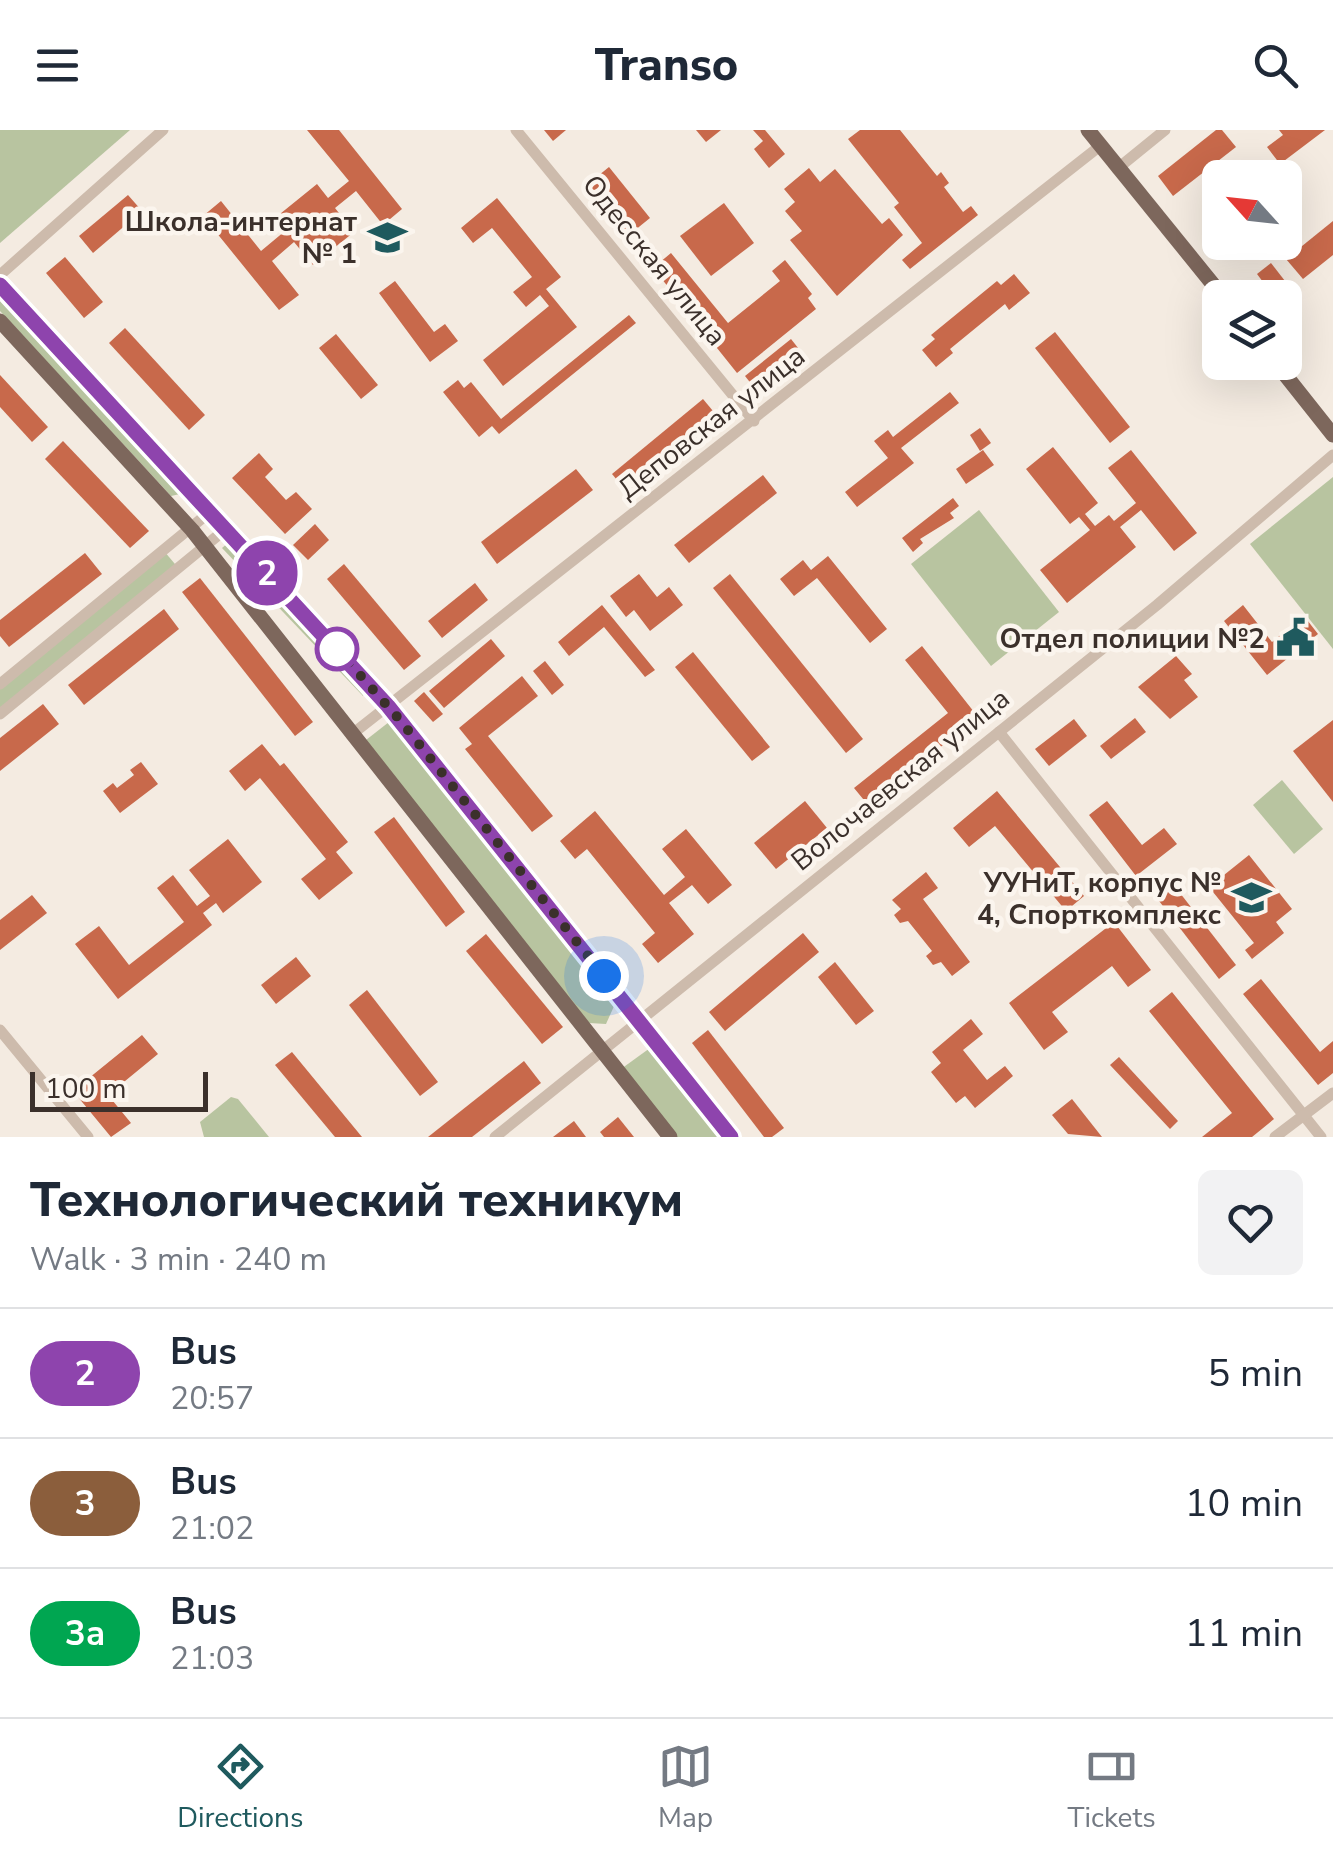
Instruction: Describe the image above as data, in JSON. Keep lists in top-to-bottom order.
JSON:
{
  "streets": {
    "street": ["Одесская улица", "Деповская улица", "Волочаевская улица"]
  },
  "crossings": [
    ["Одесская улица", "Деповская улица"]
  ],
  "places": {
    "school or university": ["Школа-интернат № 1", "УУНиТ, корпус № 4, Спорткомплекс"],
    "public building": ["Отдел полиции №2"]
  },
  "lines": ["bus line 2"],
  "scale_bar": "100 m",
  "north": "top left",
  "page": {
    "header": "Transo",
    "on_map": "2",
    "scale": "100 m",
    "heading": ["Технологический техникум", "Walk · 3 min · 240 m"],
    "list": [
      {
        "mark": "2",
        "name": "Bus",
        "note": "20:57",
        "value": "5 min"
      },
      {
        "mark": "3",
        "name": "Bus",
        "note": "21:02",
        "value": "10 min"
      },
      {
        "mark": "3а",
        "name": "Bus",
        "note": "21:03",
        "value": "11 min"
      }
    ],
    "tabs": ["Directions", "Map", "Tickets"]
  }
}
